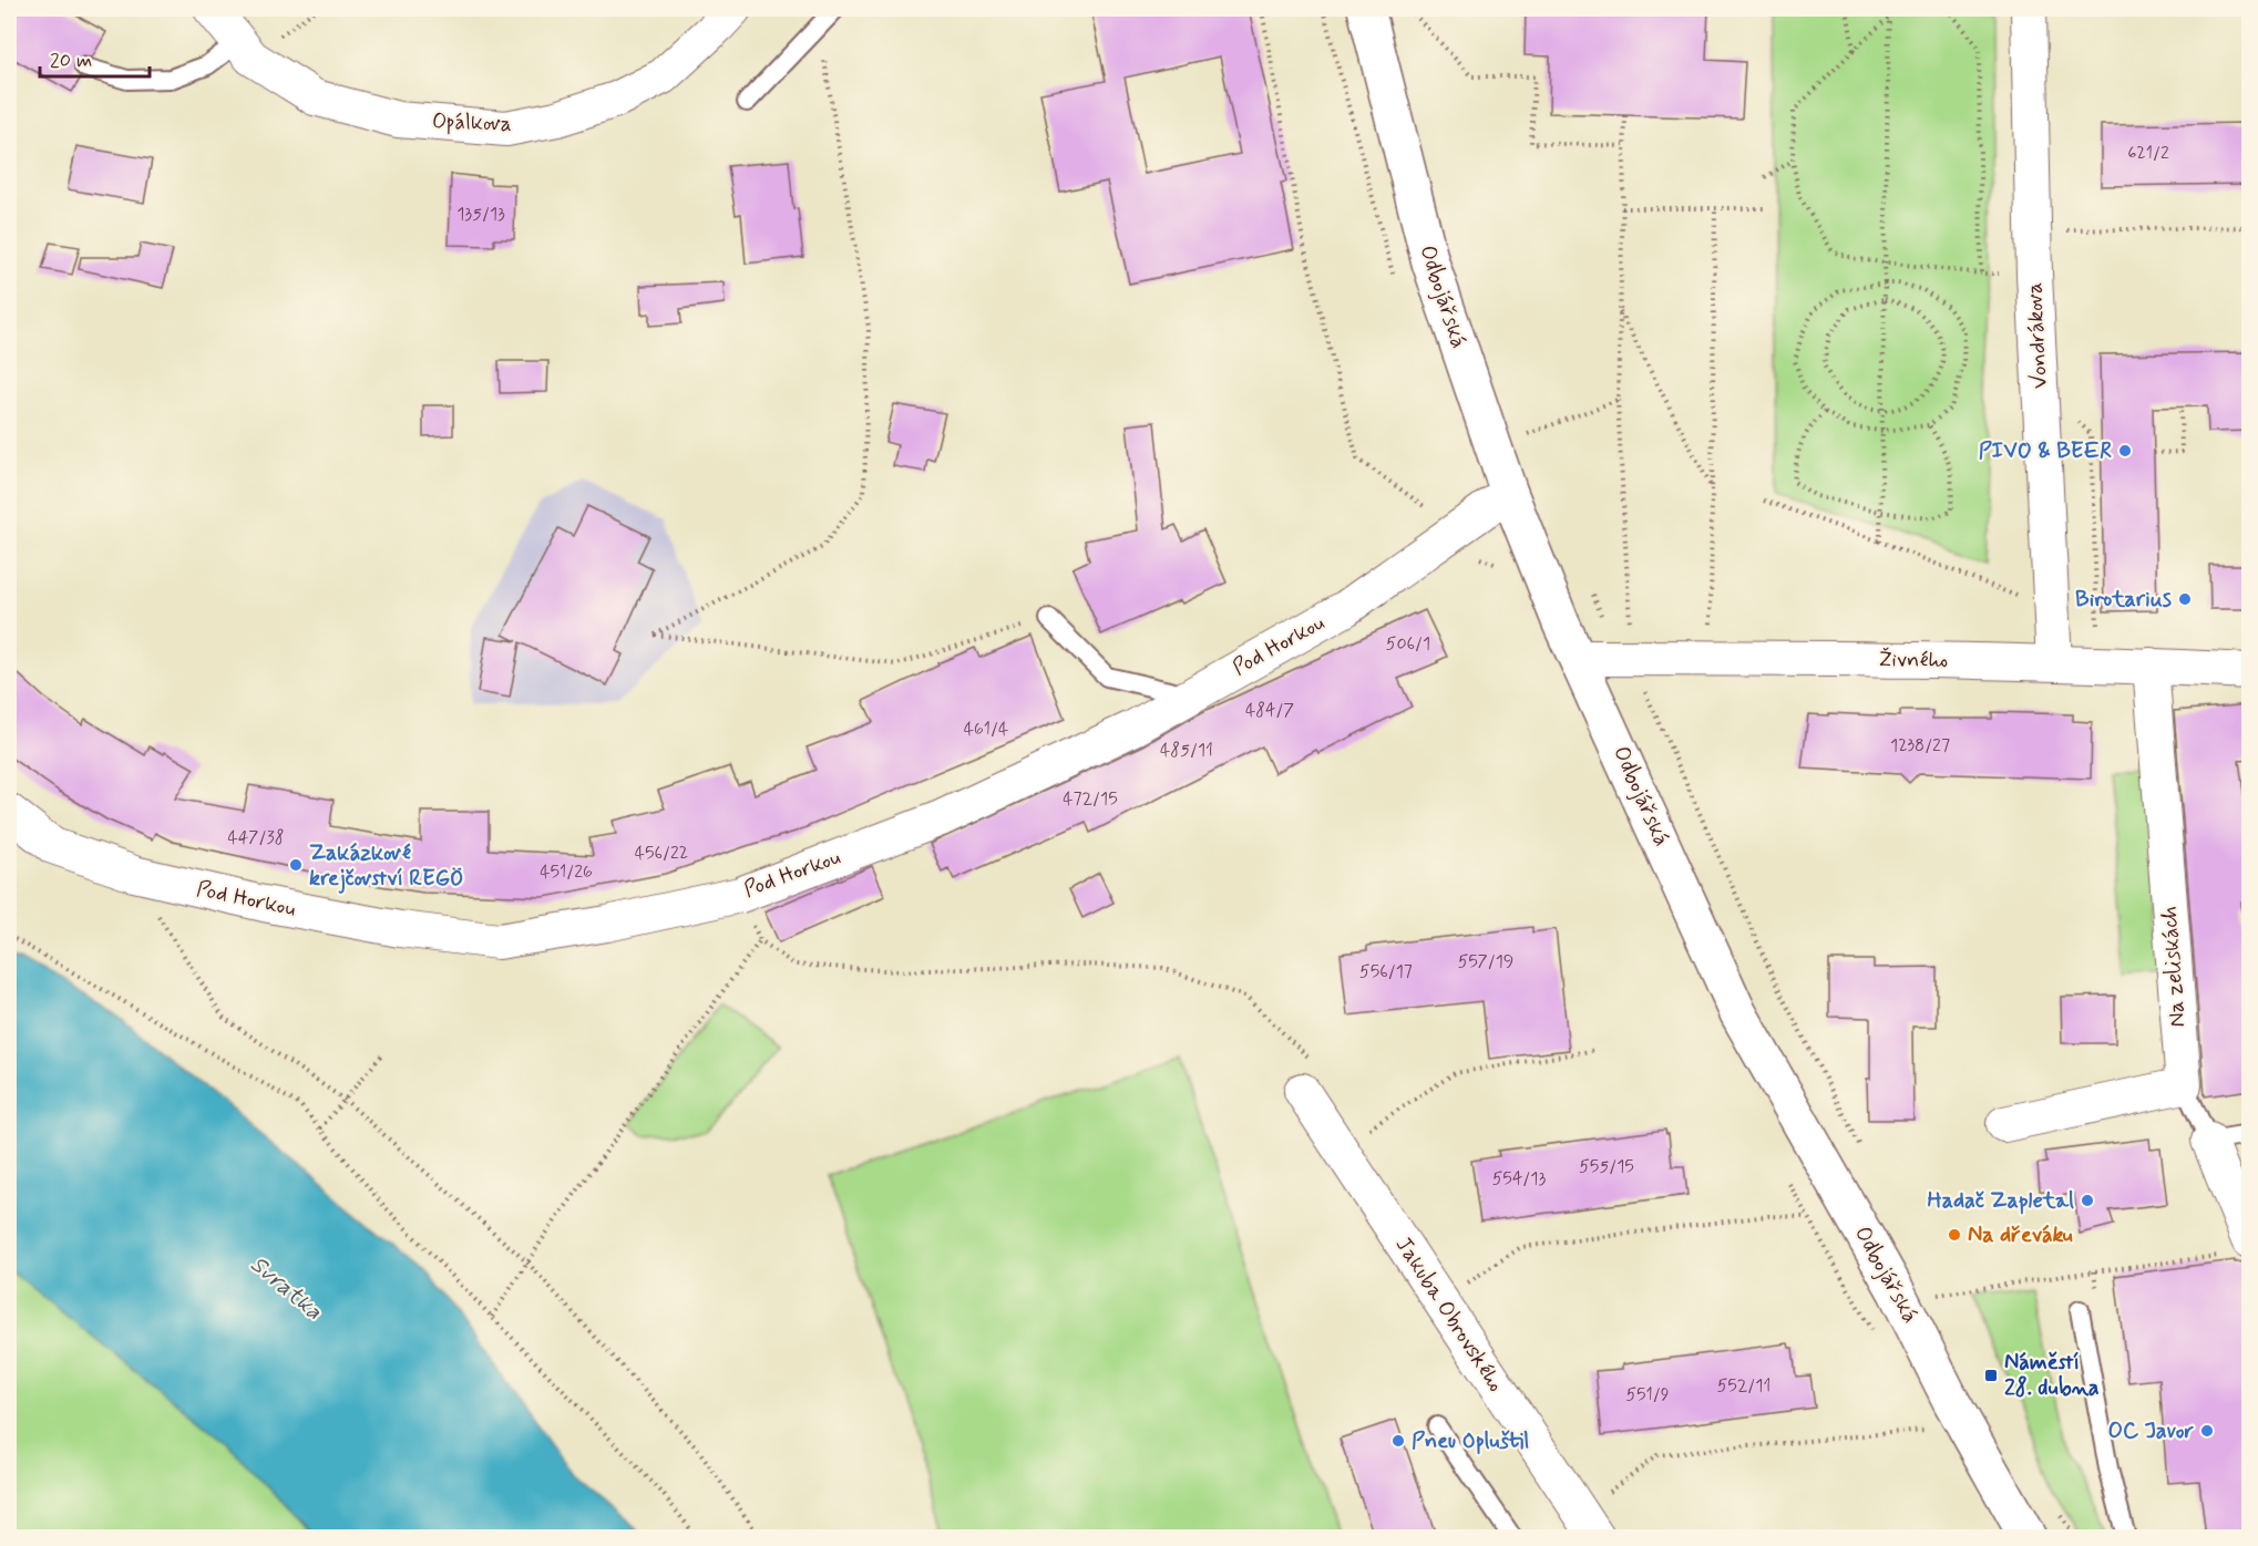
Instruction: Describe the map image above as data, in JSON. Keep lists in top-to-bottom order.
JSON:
{
  "streets": {
    "street": [
      "Opálkova",
      "Odbojářská",
      "Vondrákova",
      "Pod Horkou",
      "Živného",
      "Na zeliskách",
      "Jakuba Obrovského"
    ]
  },
  "crossings": [
    ["Odbojářská", "Pod Horkou"],
    ["Odbojářská", "Živného"],
    ["Vondrákova", "Živného"],
    ["Živného", "Na zeliskách"]
  ],
  "water": ["Svratka"],
  "places": {
    "other": [
      "PIVO & BEER",
      "Birotarius",
      "Zakázkové krejčovství REGÖ",
      "Hadač Zapletal",
      "Na dřeváku",
      "OC Javor",
      "Pneu Opluštil"
    ],
    "transit": ["Náměstí 28. dubna"]
  },
  "house_numbers": [
    "621/2",
    "135/13",
    "506/1",
    "484/7",
    "461/4",
    "1238/27",
    "485/11",
    "472/15",
    "447/38",
    "456/22",
    "451/26",
    "557/19",
    "556/17",
    "555/15",
    "554/13",
    "552/11",
    "551/9"
  ],
  "scale_bar": "20 m"
}
